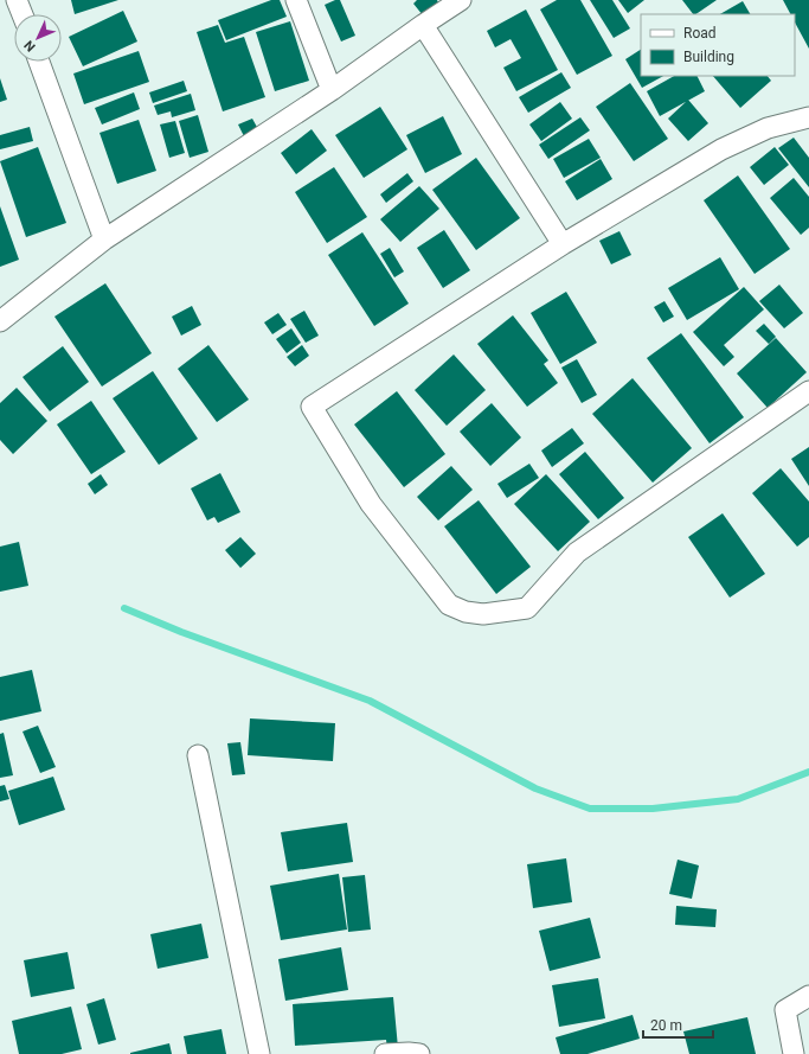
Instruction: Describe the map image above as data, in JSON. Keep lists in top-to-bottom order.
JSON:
{
  "legend": ["Road", "Building"],
  "scale_bar": "20 m",
  "north": "bottom left"
}
